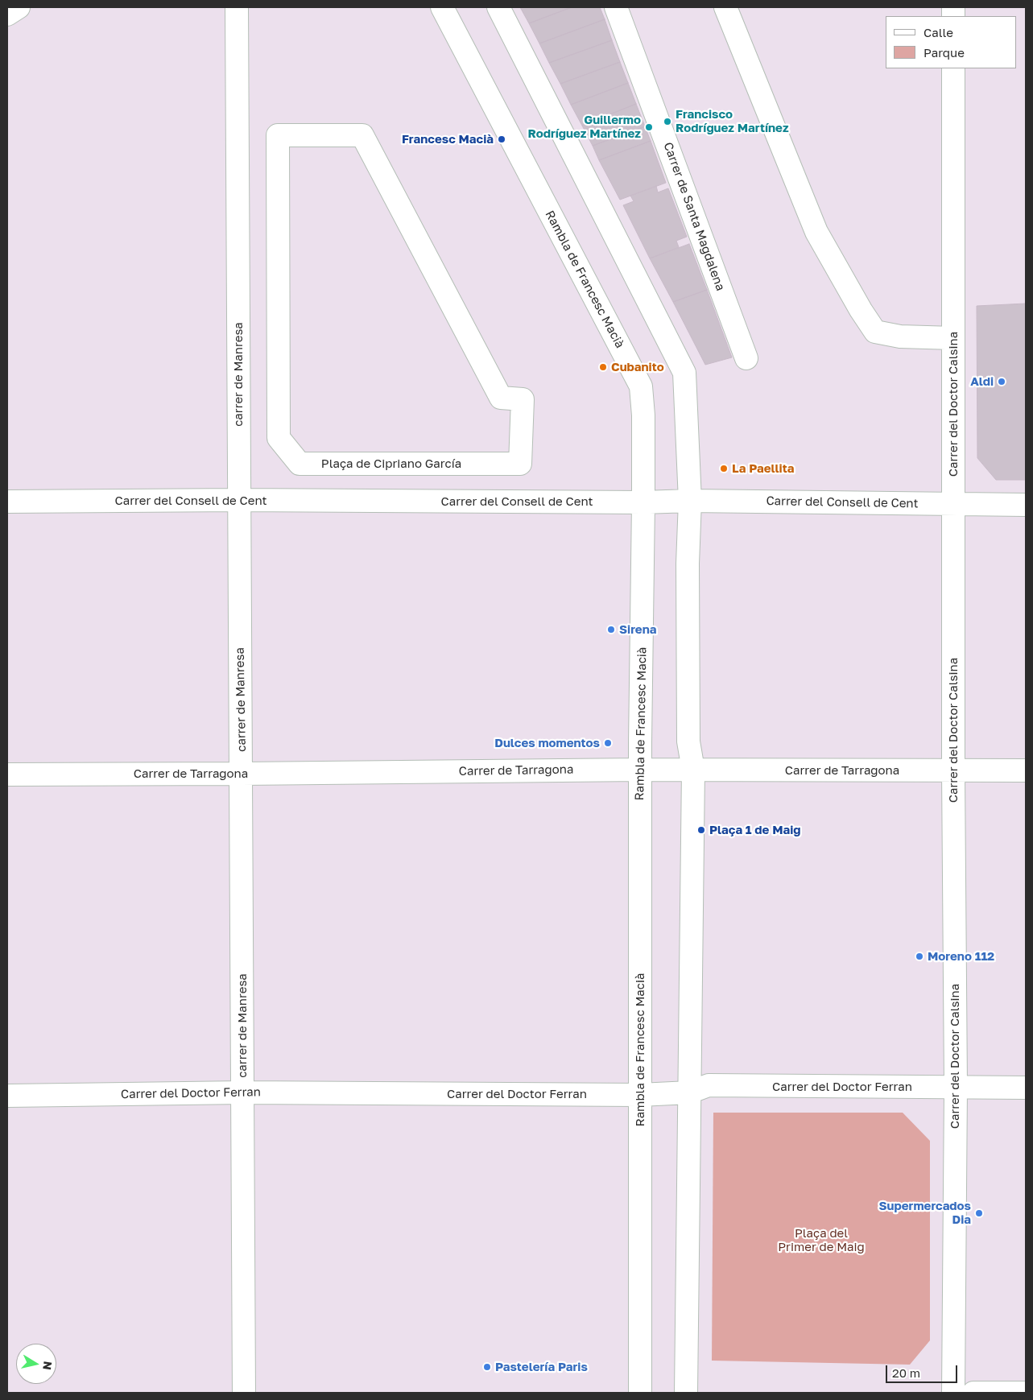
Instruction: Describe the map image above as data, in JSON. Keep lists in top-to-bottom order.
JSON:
{
  "streets": {
    "street": [
      "Carrer de Santa Magdalena",
      "Rambla de Francesc Macià",
      "carrer de Manresa",
      "Carrer del Doctor Calsina",
      "Plaça de Cipriano García",
      "Carrer del Consell de Cent",
      "Carrer de Tarragona",
      "Carrer del Doctor Ferran"
    ]
  },
  "crossings": [
    ["Rambla de Francesc Macià", "Carrer del Consell de Cent"],
    ["Rambla de Francesc Macià", "Carrer de Tarragona"],
    ["Rambla de Francesc Macià", "Carrer del Doctor Ferran"],
    ["carrer de Manresa", "Carrer del Consell de Cent"],
    ["carrer de Manresa", "Carrer de Tarragona"],
    ["carrer de Manresa", "Carrer del Doctor Ferran"],
    ["Carrer del Doctor Calsina", "Carrer del Consell de Cent"],
    ["Carrer del Doctor Calsina", "Carrer de Tarragona"],
    ["Carrer del Doctor Calsina", "Carrer del Doctor Ferran"]
  ],
  "parks": ["Plaça del Primer de Maig"],
  "places": [
    "Francisco Rodríguez Martínez",
    "Guillermo Rodríguez Martínez",
    "Francesc Macià",
    "Cubanito",
    "Aldi",
    "La Paellita",
    "Sirena",
    "Dulces momentos",
    "Plaça 1 de Maig",
    "Moreno 112",
    "Supermercados Dia",
    "Pastelería Paris"
  ],
  "legend": ["Calle", "Parque"],
  "scale_bar": "20 m",
  "north": "right"
}
